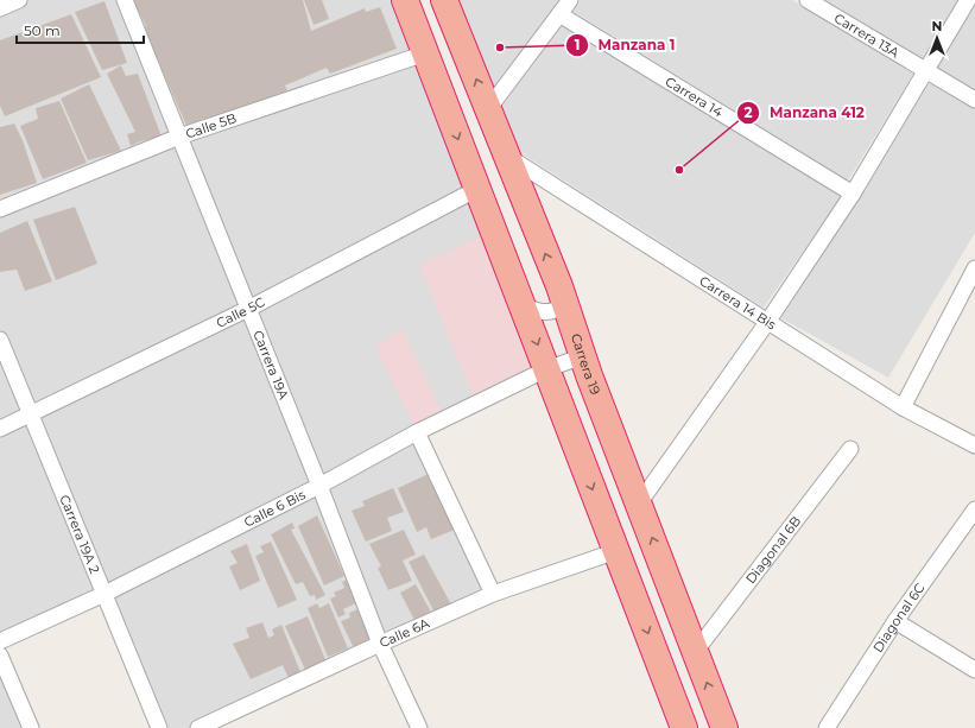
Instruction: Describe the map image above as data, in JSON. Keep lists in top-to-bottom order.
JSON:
{
  "streets": {
    "highway": ["Carrera 19"],
    "street": [
      "Carrera 13A",
      "Carrera 14",
      "Calle 5B",
      "Carrera 14 Bis",
      "Calle 5C",
      "Carrera 19A",
      "Calle 6 Bis",
      "Carrera 19A 2",
      "Diagonal 6B",
      "Diagonal 6C",
      "Calle 6A"
    ]
  },
  "crossings": [
    ["Calle 5B", "Carrera 19A"],
    ["Carrera 14 Bis", "Carrera 19"],
    ["Calle 5C", "Carrera 19A"],
    ["Calle 5C", "Carrera 19A 2"],
    ["Carrera 19", "Calle 6 Bis"],
    ["Carrera 19", "Diagonal 6B"],
    ["Carrera 19A", "Calle 6 Bis"],
    ["Carrera 19A", "Calle 6A"],
    ["Calle 6 Bis", "Carrera 19A 2"]
  ],
  "places": ["Manzana 1", "Manzana 412"],
  "scale_bar": "50 m",
  "north": "top"
}
